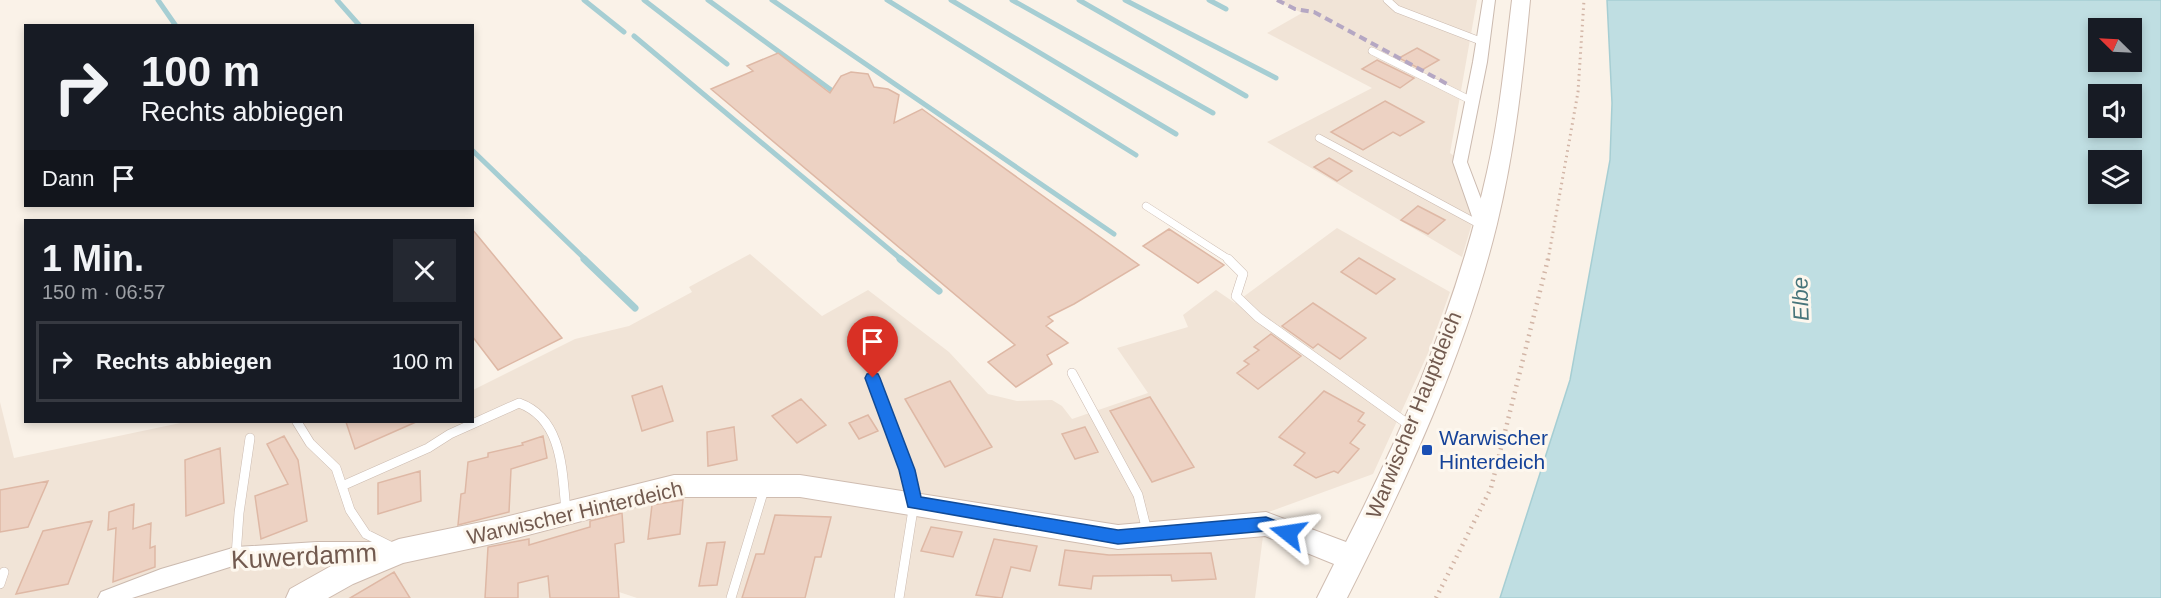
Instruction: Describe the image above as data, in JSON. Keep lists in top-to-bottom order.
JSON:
{
  "streets": {
    "street": ["Warwischer Hauptdeich", "Warwischer Hinterdeich", "Kuwerdamm"]
  },
  "crossings": [
    ["Warwischer Hauptdeich", "Warwischer Hinterdeich"],
    ["Warwischer Hinterdeich", "Kuwerdamm"]
  ],
  "water": ["Elbe"],
  "places": {
    "transit": ["Warwischer Hinterdeich"]
  },
  "north": "top left",
  "page": {
    "turn": ["100 m", "Rechts abbiegen"],
    "then": "Dann",
    "heading": ["1 Min.", "150 m · 06:57"],
    "list": [
      {
        "name": "Rechts abbiegen",
        "value": "100 m"
      }
    ]
  }
}
